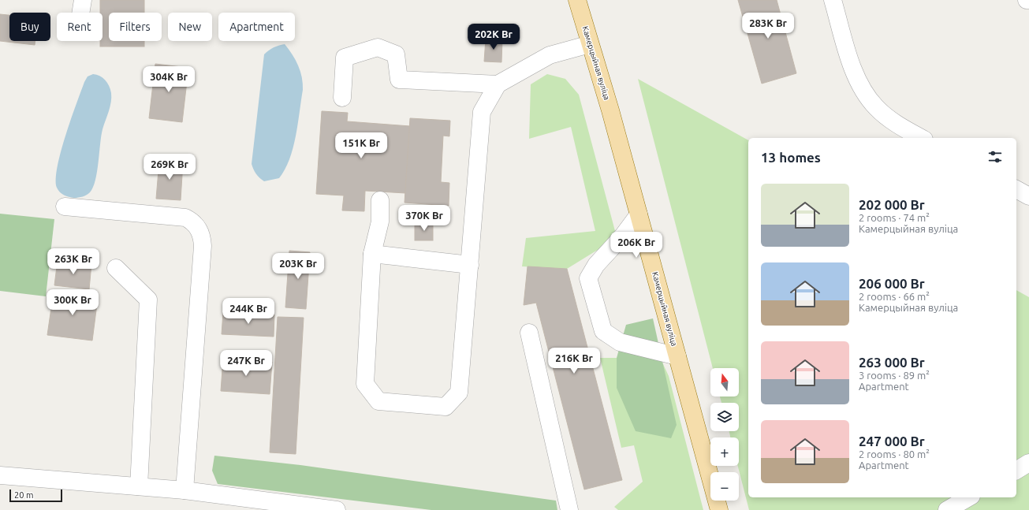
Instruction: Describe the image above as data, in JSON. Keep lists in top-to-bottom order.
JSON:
{
  "streets": {
    "main road": ["Камерцыйная вуліца"]
  },
  "scale_bar": "20 m",
  "north": "top",
  "page": {
    "price": [
      "283K Br",
      "202K Br",
      "304K Br",
      "151K Br",
      "269K Br",
      "370K Br",
      "206K Br",
      "263K Br",
      "203K Br",
      "300K Br",
      "244K Br",
      "216K Br",
      "247K Br"
    ],
    "chip": [
      "Buy",
      "Rent",
      "Filters",
      "New",
      "Apartment"
    ],
    "heading": "13 homes",
    "list": [
      {
        "name": "202 000 Br",
        "note": "2 rooms · 74 m² · Камерцыйная вуліца"
      },
      {
        "name": "206 000 Br",
        "note": "2 rooms · 66 m² · Камерцыйная вуліца"
      },
      {
        "name": "263 000 Br",
        "note": "3 rooms · 89 m² · Apartment"
      },
      {
        "name": "247 000 Br",
        "note": "2 rooms · 80 m² · Apartment"
      }
    ],
    "map_buttons": ["+", "−"],
    "scale": "20 m"
  }
}
